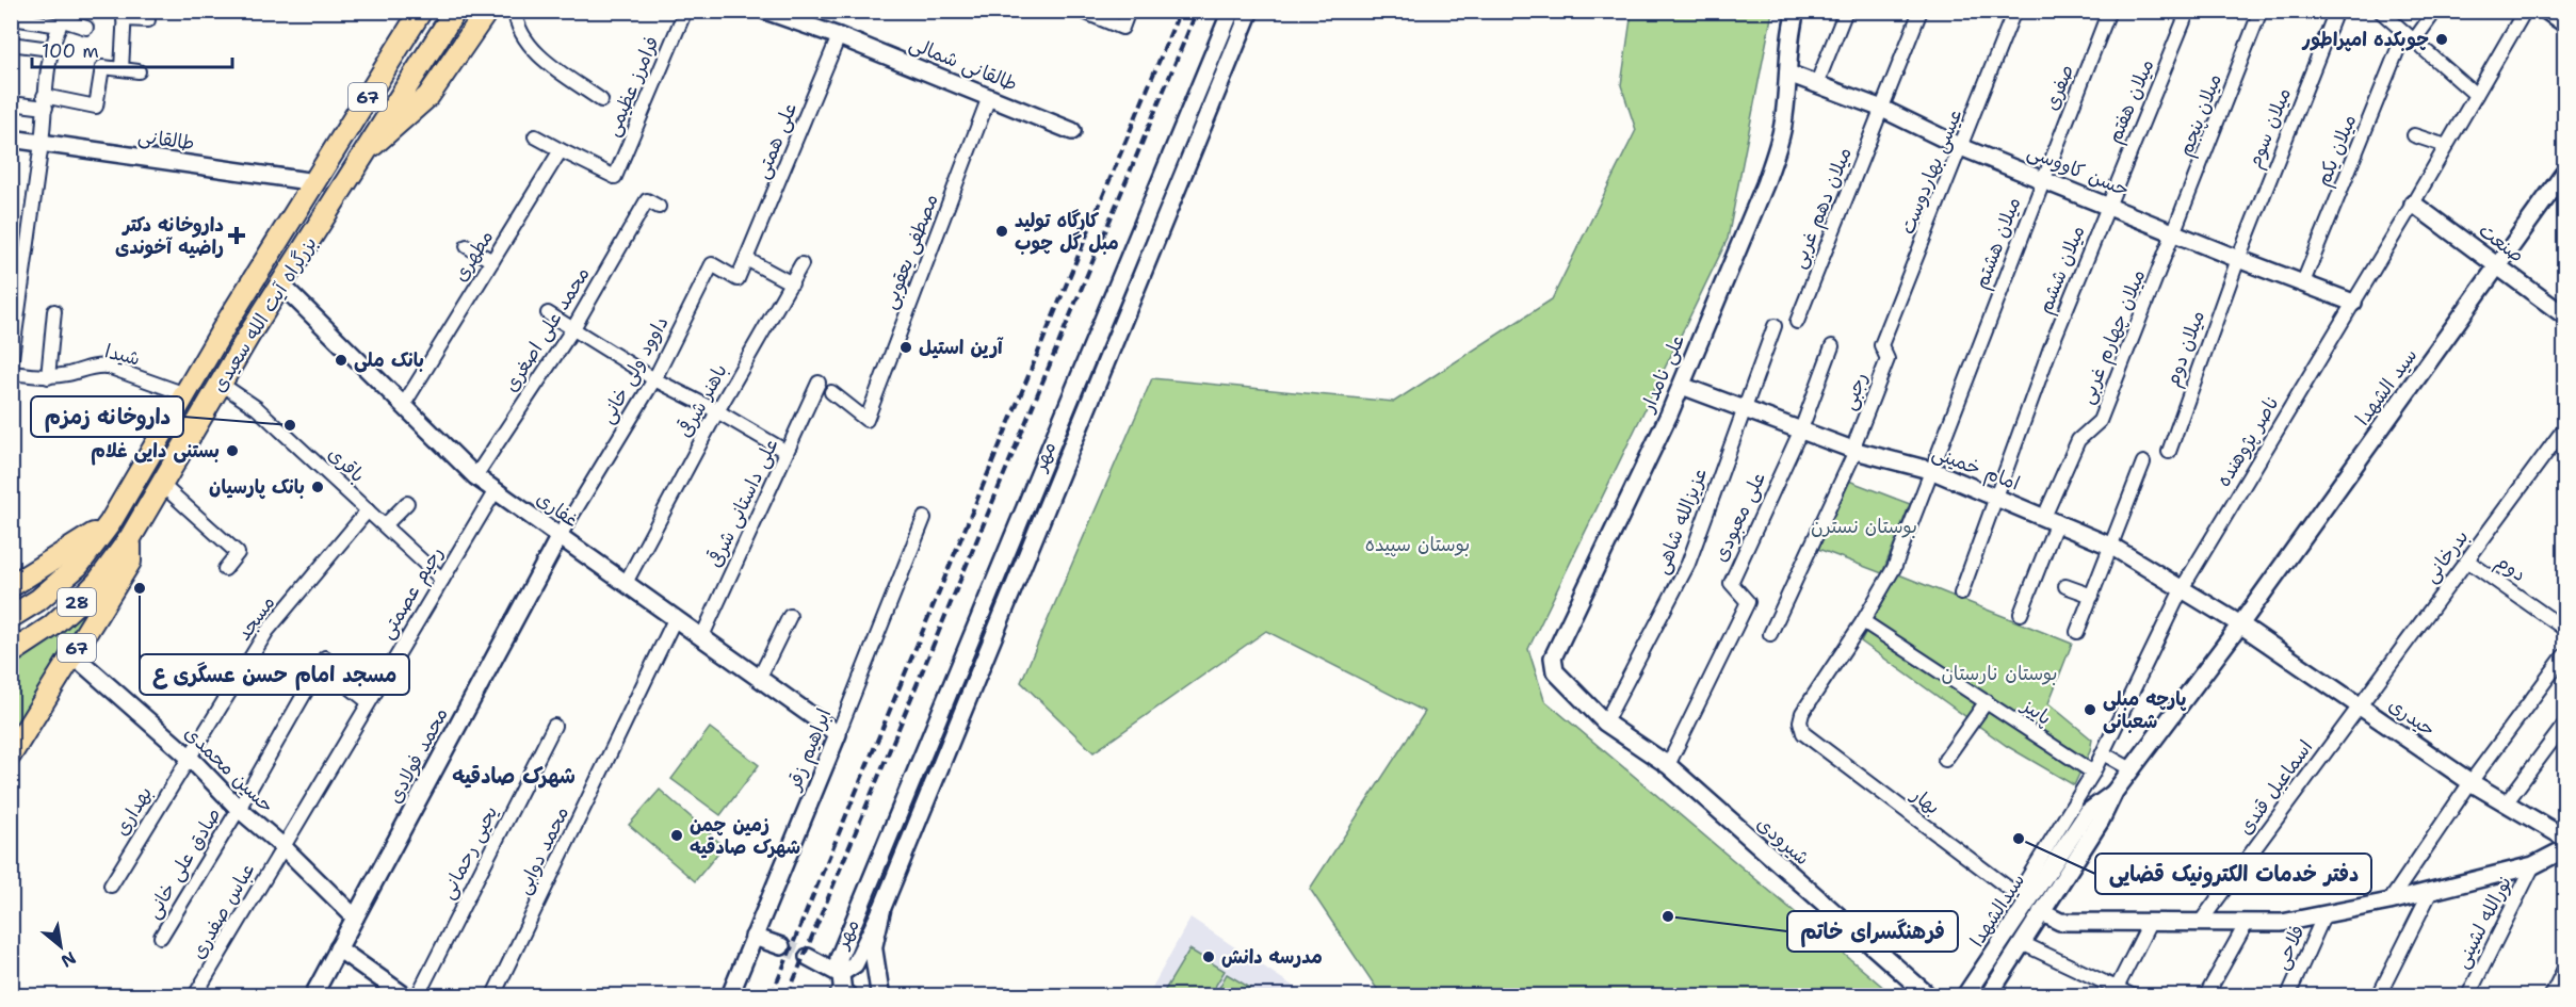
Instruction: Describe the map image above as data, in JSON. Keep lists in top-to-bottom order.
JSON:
{
  "streets": {
    "main road": ["67", "بزرگراه آیت الله سعیدی", "28"],
    "street": [
      "طالقانی شمالی",
      "فرامرز عظیمی",
      "صفری",
      "میلان هفتم",
      "میلان پنجم",
      "میلان سوم",
      "طالقانی",
      "علی همتی",
      "میلان یکم",
      "حسن کاووسی",
      "عیسی بهاردوست",
      "میلان دهم غربی",
      "میلان هشتم",
      "صنعت",
      "مصطفی یعقوبی",
      "مطهری",
      "میلان ششم",
      "محمد علی اصغری",
      "میلان چهارم غربی",
      "میلان دوم",
      "شیدا",
      "داوود ولی خانی",
      "علی نامدار",
      "سید الشهدا",
      "رجبی",
      "باهنر شرقی",
      "ناصر پژوهنده",
      "مهر",
      "باقری",
      "امام خمینی",
      "علی داستانی شرقی",
      "غفاری",
      "علی معبودی",
      "عزیزالله شاهی",
      "بدرخانی",
      "دوم",
      "رحیم عصمتی",
      "مسجد",
      "پاییز",
      "حیدری",
      "ابراهیم زقر",
      "محمد فولادی",
      "حسین محمدی",
      "اسماعیل قندی",
      "بهار",
      "بهداری",
      "شیرودی",
      "محمد دوابی",
      "یحیی رحمانی",
      "صادق علی خانی",
      "سیدالشهدا",
      "عباس صفدری",
      "نورالله لشینی",
      "فلاحی"
    ]
  },
  "crossings": [
    ["طالقانی شمالی", "علی همتی"],
    ["طالقانی شمالی", "مصطفی یعقوبی"],
    ["فرامرز عظیمی", "مطهری"],
    ["صفری", "حسن کاووسی"],
    ["صفری", "میلان هشتم"],
    ["میلان هفتم", "حسن کاووسی"],
    ["میلان هفتم", "میلان ششم"],
    ["میلان پنجم", "حسن کاووسی"],
    ["میلان پنجم", "میلان چهارم غربی"],
    ["میلان سوم", "حسن کاووسی"],
    ["میلان سوم", "میلان دوم"],
    ["طالقانی", "بزرگراه آیت الله سعیدی"],
    ["علی همتی", "داوود ولی خانی"],
    ["میلان یکم", "حسن کاووسی"],
    ["حسن کاووسی", "عیسی بهاردوست"],
    ["حسن کاووسی", "میلان دهم غربی"],
    ["حسن کاووسی", "میلان هشتم"],
    ["حسن کاووسی", "میلان ششم"],
    ["حسن کاووسی", "میلان چهارم غربی"],
    ["حسن کاووسی", "میلان دوم"],
    ["حسن کاووسی", "علی نامدار"],
    ["حسن کاووسی", "ناصر پژوهنده"],
    ["عیسی بهاردوست", "رجبی"],
    ["میلان هشتم", "امام خمینی"],
    ["میلان هشتم", "پاییز"],
    ["میلان هشتم", "بهار"],
    ["صنعت", "سید الشهدا"],
    ["صنعت", "ناصر پژوهنده"],
    ["مطهری", "غفاری"],
    ["میلان ششم", "امام خمینی"],
    ["بزرگراه آیت الله سعیدی", "شیدا"],
    ["بزرگراه آیت الله سعیدی", "باقری"],
    ["بزرگراه آیت الله سعیدی", "غفاری"],
    ["بزرگراه آیت الله سعیدی", "28"],
    ["بزرگراه آیت الله سعیدی", "حسین محمدی"],
    ["محمد علی اصغری", "غفاری"],
    ["میلان چهارم غربی", "امام خمینی"],
    ["داوود ولی خانی", "غفاری"],
    ["داوود ولی خانی", "محمد فولادی"],
    ["علی نامدار", "امام خمینی"],
    ["علی نامدار", "عزیزالله شاهی"],
    ["علی نامدار", "شیرودی"],
    ["سید الشهدا", "امام خمینی"],
    ["سید الشهدا", "حیدری"],
    ["سید الشهدا", "سیدالشهدا"],
    ["رجبی", "امام خمینی"],
    ["باهنر شرقی", "غفاری"],
    ["ناصر پژوهنده", "امام خمینی"],
    ["ناصر پژوهنده", "پاییز"],
    ["ناصر پژوهنده", "بهار"],
    ["ناصر پژوهنده", "سیدالشهدا"],
    ["باقری", "رحیم عصمتی"],
    ["باقری", "مسجد"],
    ["امام خمینی", "علی معبودی"],
    ["امام خمینی", "عزیزالله شاهی"],
    ["امام خمینی", "حیدری"],
    ["امام خمینی", "سیدالشهدا"],
    ["علی داستانی شرقی", "غفاری"],
    ["غفاری", "رحیم عصمتی"],
    ["غفاری", "ابراهیم زقر"],
    ["غفاری", "محمد فولادی"],
    ["غفاری", "محمد دوابی"],
    ["علی معبودی", "شیرودی"],
    ["عزیزالله شاهی", "شیرودی"],
    ["بدرخانی", "دوم"],
    ["بدرخانی", "حیدری"],
    ["بدرخانی", "اسماعیل قندی"],
    ["رحیم عصمتی", "حسین محمدی"],
    ["رحیم عصمتی", "عباس صفدری"],
    ["مسجد", "حسین محمدی"],
    ["مسجد", "بهداری"],
    ["حیدری", "اسماعیل قندی"],
    ["حیدری", "سیدالشهدا"],
    ["محمد فولادی", "حسین محمدی"],
    ["حسین محمدی", "بهداری"],
    ["حسین محمدی", "صادق علی خانی"],
    ["حسین محمدی", "عباس صفدری"],
    ["بهار", "سیدالشهدا"]
  ],
  "districts": ["شهرک صادقیه"],
  "parks": ["بوستان نسترن", "بوستان سپیده", "بوستان نارستان"],
  "places": {
    "other": [
      "چوبکده امپراطور",
      "کارگاه تولید مبل گل چوب",
      "آرین استیل",
      "بانک ملی",
      "داروخانه زمزم",
      "بستنی دایی غلام",
      "بانک پارسیان",
      "مسجد امام حسن عسگری ع",
      "پارچه مبلی شعبانی",
      "زمین چمن شهرک صادقیه",
      "دفتر خدمات الکترونیک قضایی",
      "فرهنگسرای خاتم",
      "مدرسه دانش"
    ],
    "health": ["داروخانه دکتر راضیه آخوندی"]
  },
  "scale_bar": "100 m",
  "north": "bottom right"
}
